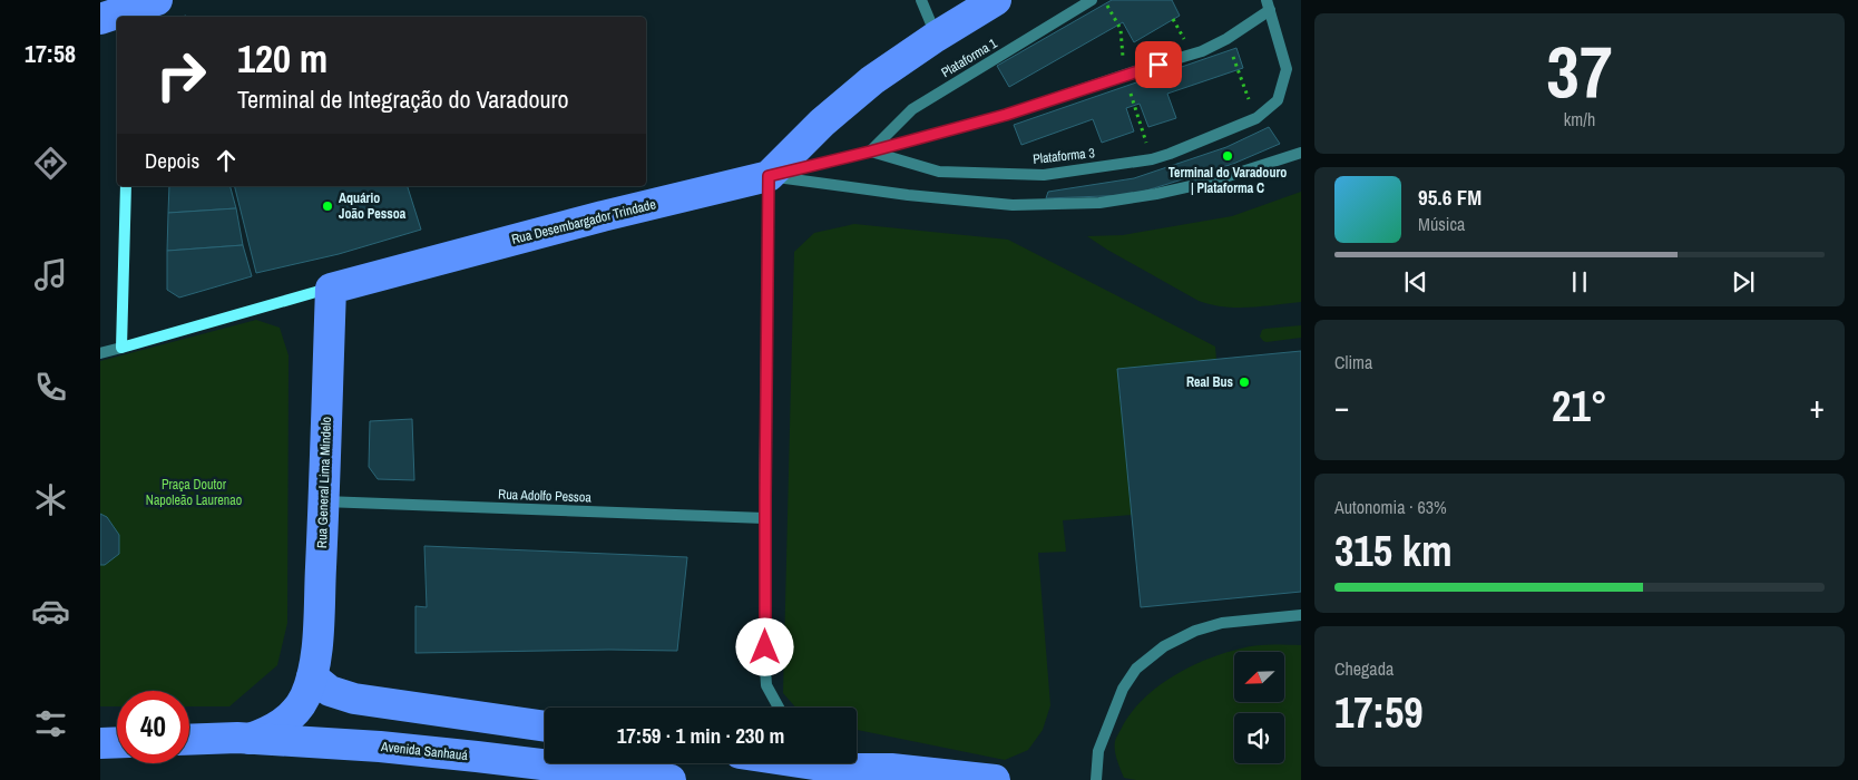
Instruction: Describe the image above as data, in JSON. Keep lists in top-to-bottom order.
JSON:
{
  "streets": {
    "main road": ["Rua Desembargador Trindade", "Rua General Lima Mindelo", "Avenida Sanhauá"],
    "street": ["Plataforma 1", "Plataforma 3", "Rua Adolfo Pessoa"]
  },
  "crossings": [
    ["Plataforma 1", "Plataforma 3"],
    ["Rua Desembargador Trindade", "Rua General Lima Mindelo"],
    ["Rua General Lima Mindelo", "Rua Adolfo Pessoa"],
    ["Rua General Lima Mindelo", "Avenida Sanhauá"]
  ],
  "parks": ["Praça Doutor Napoleão Laurenao"],
  "places": ["Terminal do Varadouro | Plataforma C", "Aquário João Pessoa", "Real Bus"],
  "north": "bottom left",
  "page": {
    "tabs": "17:58",
    "tile": [
      ["37", "km/h"],
      "Clima",
      ["Autonomia · 63%", "315 km"],
      ["Chegada", "17:59"]
    ],
    "turn": ["120 m", "Terminal de Integração do Varadouro"],
    "then": "Depois",
    "song": ["95.6 FM", "Música"],
    "heat": ["−", "21°", "+"],
    "limit": "40",
    "trip": "17:59 · 1 min · 230 m"
  }
}
